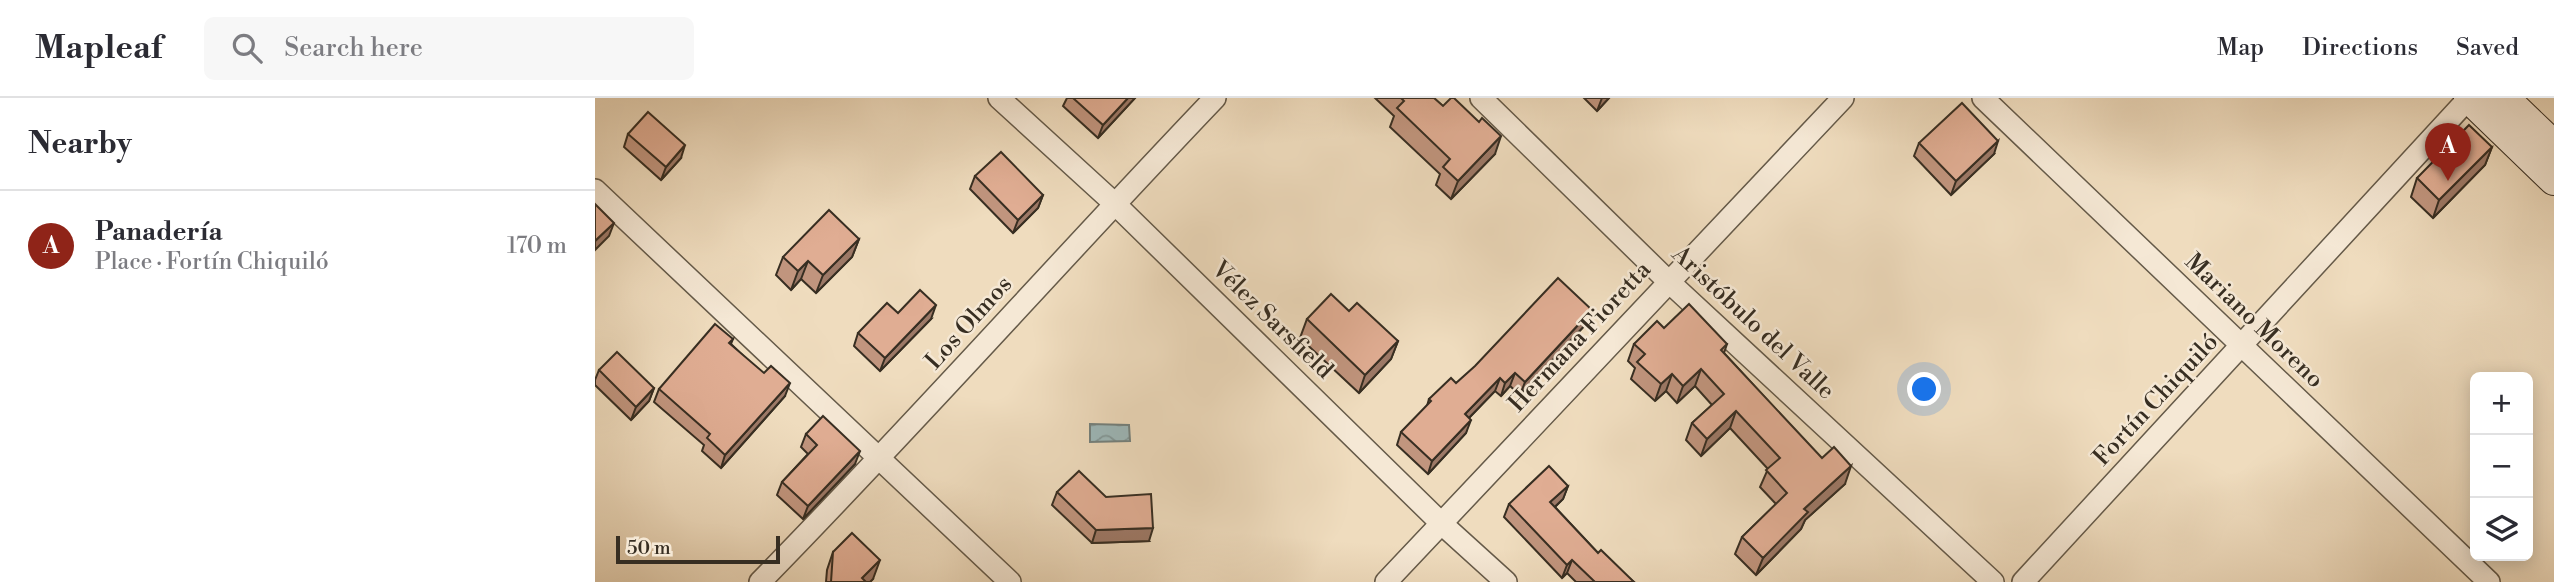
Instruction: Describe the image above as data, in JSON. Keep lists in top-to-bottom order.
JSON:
{
  "streets": {
    "street": [
      "Vélez Sarsfield",
      "Mariano Moreno",
      "Los Olmos",
      "Aristóbulo del Valle",
      "Hermana Fioretta",
      "Fortín Chiquiló"
    ]
  },
  "crossings": [
    ["Vélez Sarsfield", "Los Olmos"],
    ["Vélez Sarsfield", "Hermana Fioretta"],
    ["Mariano Moreno", "Fortín Chiquiló"],
    ["Aristóbulo del Valle", "Hermana Fioretta"]
  ],
  "scale_bar": "50 m",
  "page": {
    "header": "Mapleaf",
    "search": "Search here",
    "nav": ["Map", "Directions", "Saved"],
    "heading": "Nearby",
    "pins": "A",
    "list": [
      {
        "mark": "A",
        "name": "Panadería",
        "note": "Place · Fortín Chiquiló",
        "value": "170 m"
      }
    ],
    "map_buttons": ["+", "−"],
    "scale": "50 m"
  }
}
